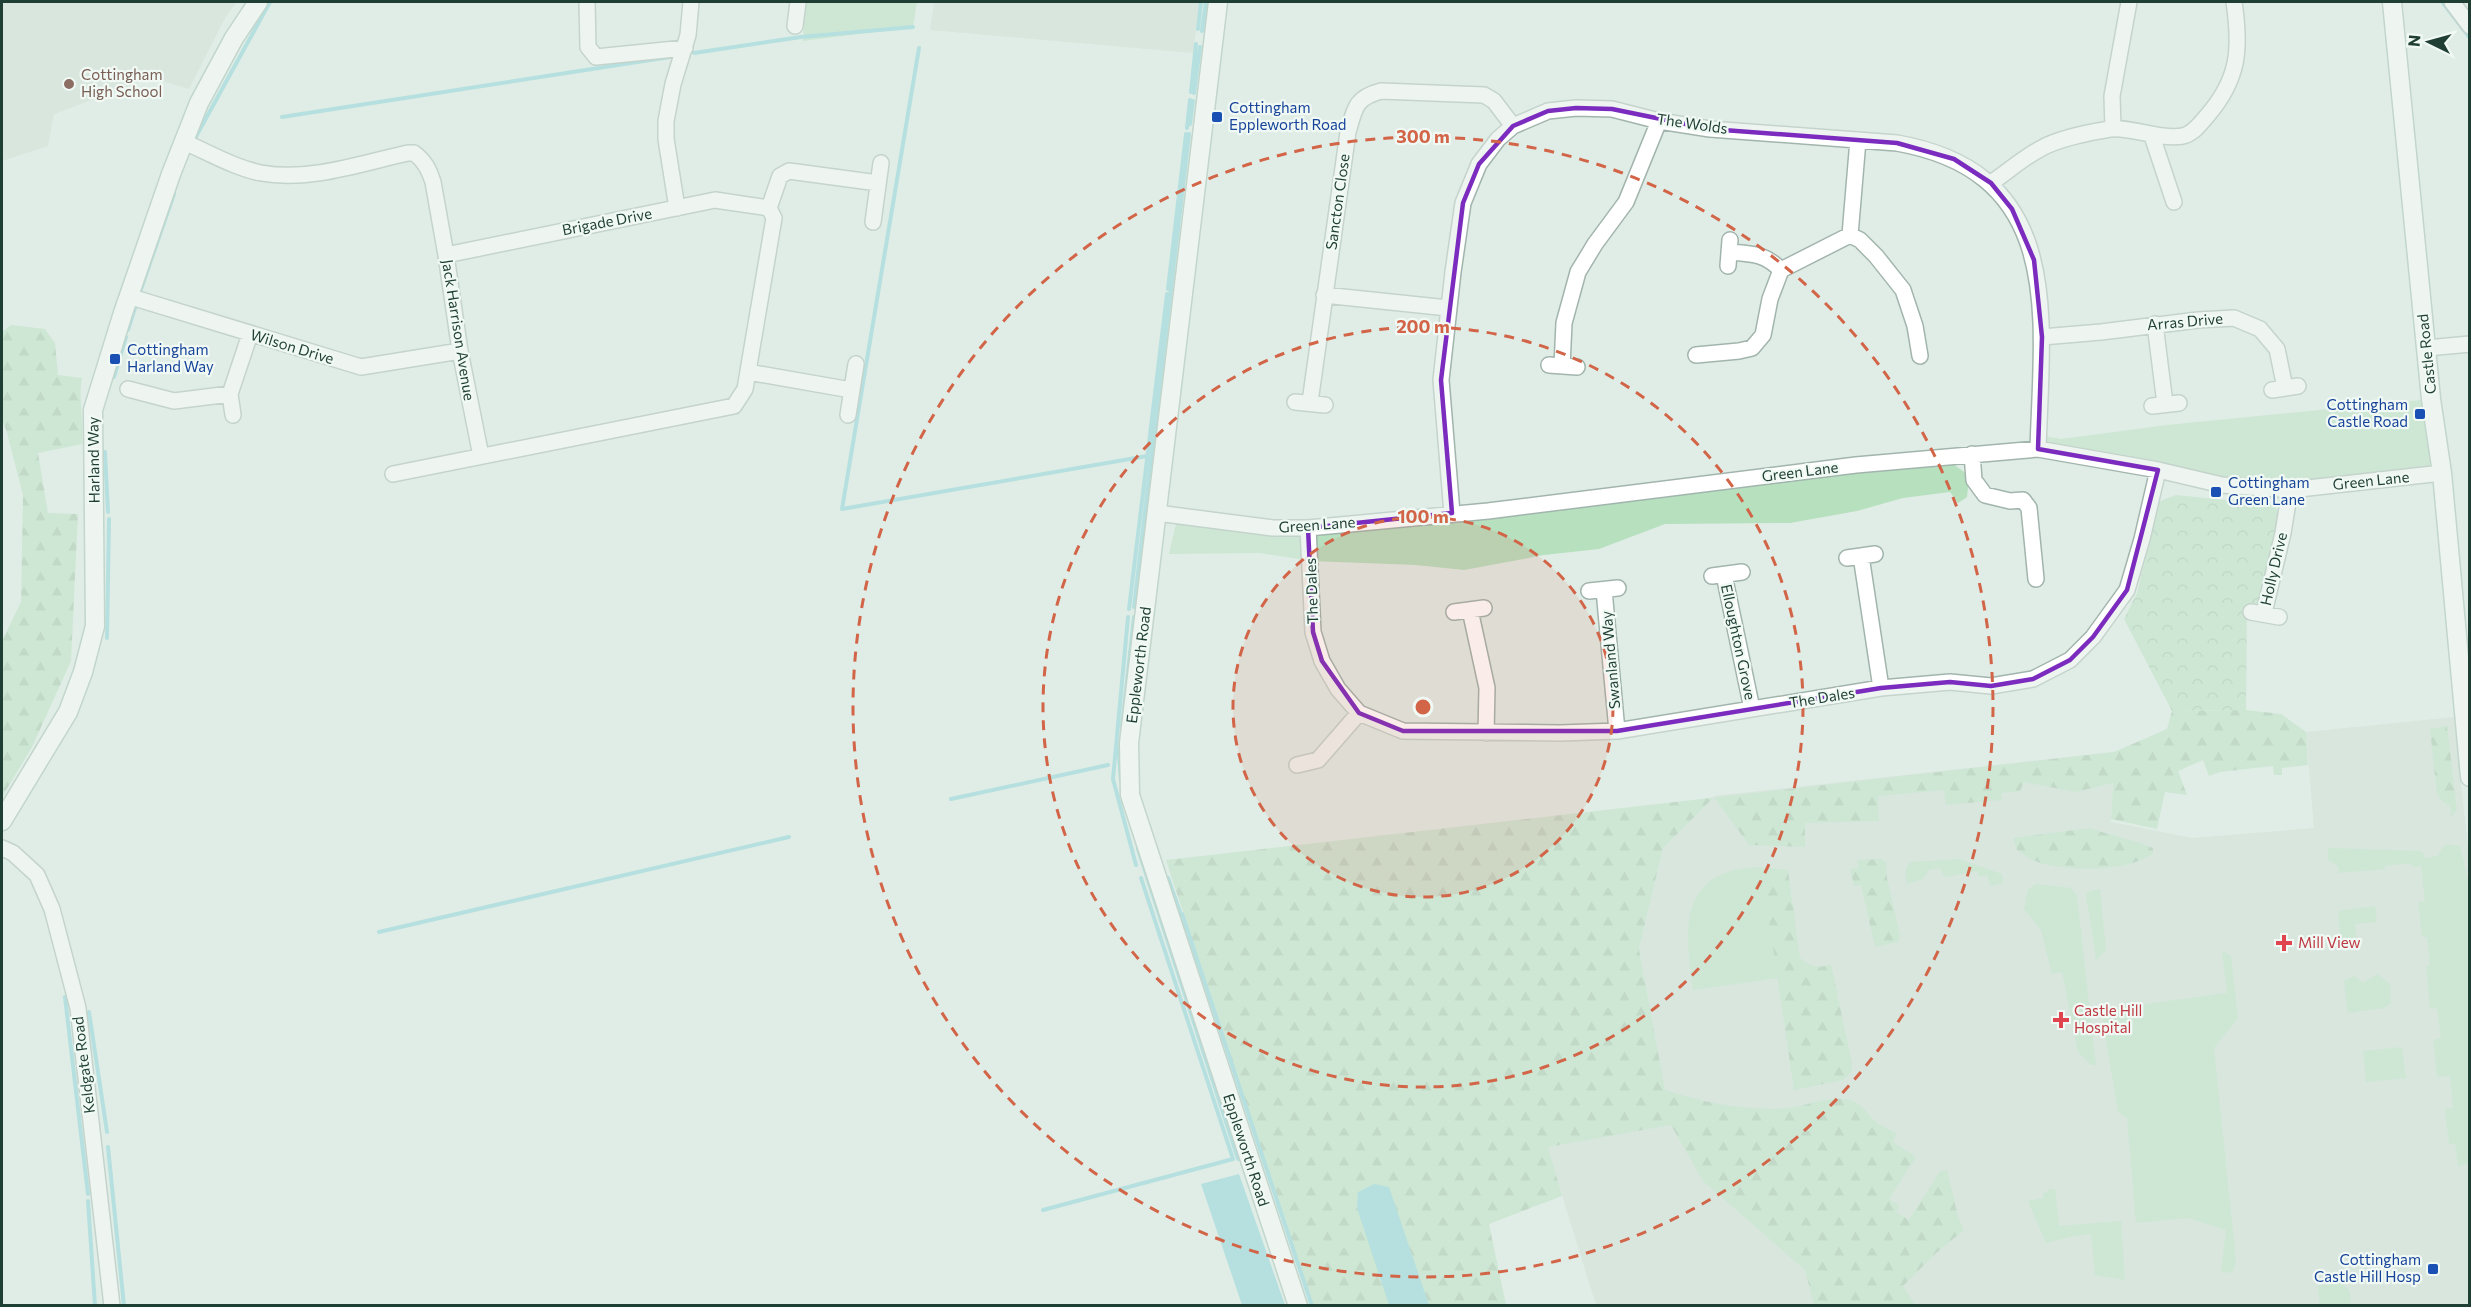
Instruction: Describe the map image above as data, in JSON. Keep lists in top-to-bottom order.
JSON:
{
  "streets": {
    "street": [
      "The Wolds",
      "Sancton Close",
      "Brigade Drive",
      "Arras Drive",
      "Jack Harrison Avenue",
      "Wilson Drive",
      "Castle Road",
      "Harland Way",
      "Green Lane",
      "Holly Drive",
      "The Dales",
      "Elloughton Grove",
      "Swanland Way",
      "Eppleworth Road",
      "Keldgate Road"
    ]
  },
  "crossings": [
    ["The Wolds", "Sancton Close"],
    ["The Wolds", "Arras Drive"],
    ["The Wolds", "Green Lane"],
    ["Brigade Drive", "Jack Harrison Avenue"],
    ["Jack Harrison Avenue", "Wilson Drive"],
    ["Jack Harrison Avenue", "Harland Way"],
    ["Wilson Drive", "Harland Way"],
    ["Castle Road", "Green Lane"],
    ["Green Lane", "Holly Drive"],
    ["Green Lane", "The Dales"],
    ["Green Lane", "Eppleworth Road"],
    ["The Dales", "Elloughton Grove"],
    ["The Dales", "Swanland Way"]
  ],
  "places": {
    "other": ["Cottingham High School"],
    "transit": [
      "Cottingham Eppleworth Road",
      "Cottingham Harland Way",
      "Cottingham Castle Road",
      "Cottingham Green Lane",
      "Cottingham Castle Hill Hosp"
    ],
    "health": ["Mill View", "Castle Hill Hospital"]
  },
  "north": "left",
  "rings": ["300 m", "200 m", "100 m"]
}
